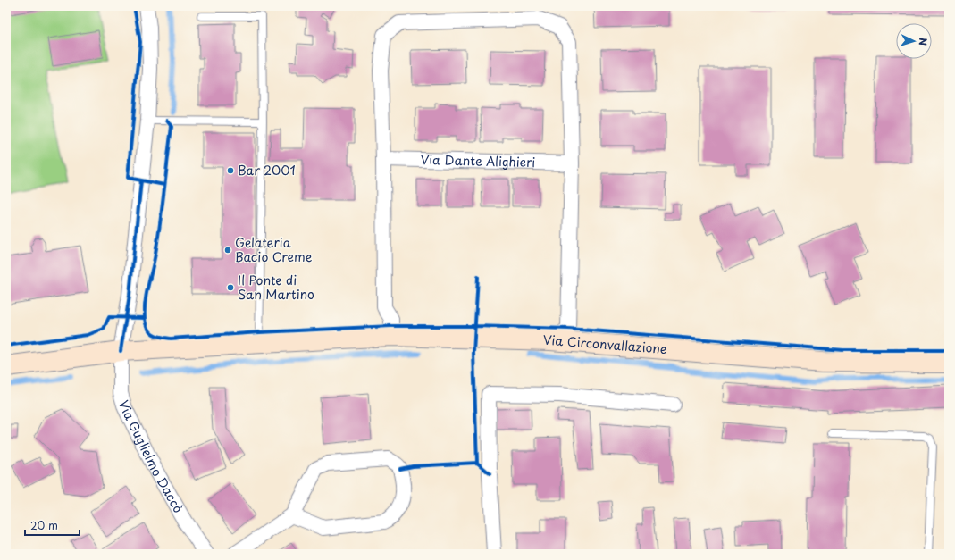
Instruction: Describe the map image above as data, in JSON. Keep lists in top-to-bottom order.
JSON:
{
  "streets": {
    "street": ["Via Dante Alighieri", "Via Circonvallazione", "Via Guglielmo Daccò"]
  },
  "crossings": [
    ["Via Circonvallazione", "Via Guglielmo Daccò"]
  ],
  "places": ["Bar 2001", "Gelateria Bacio Creme", "Il Ponte di San Martino"],
  "scale_bar": "20 m",
  "north": "right"
}
